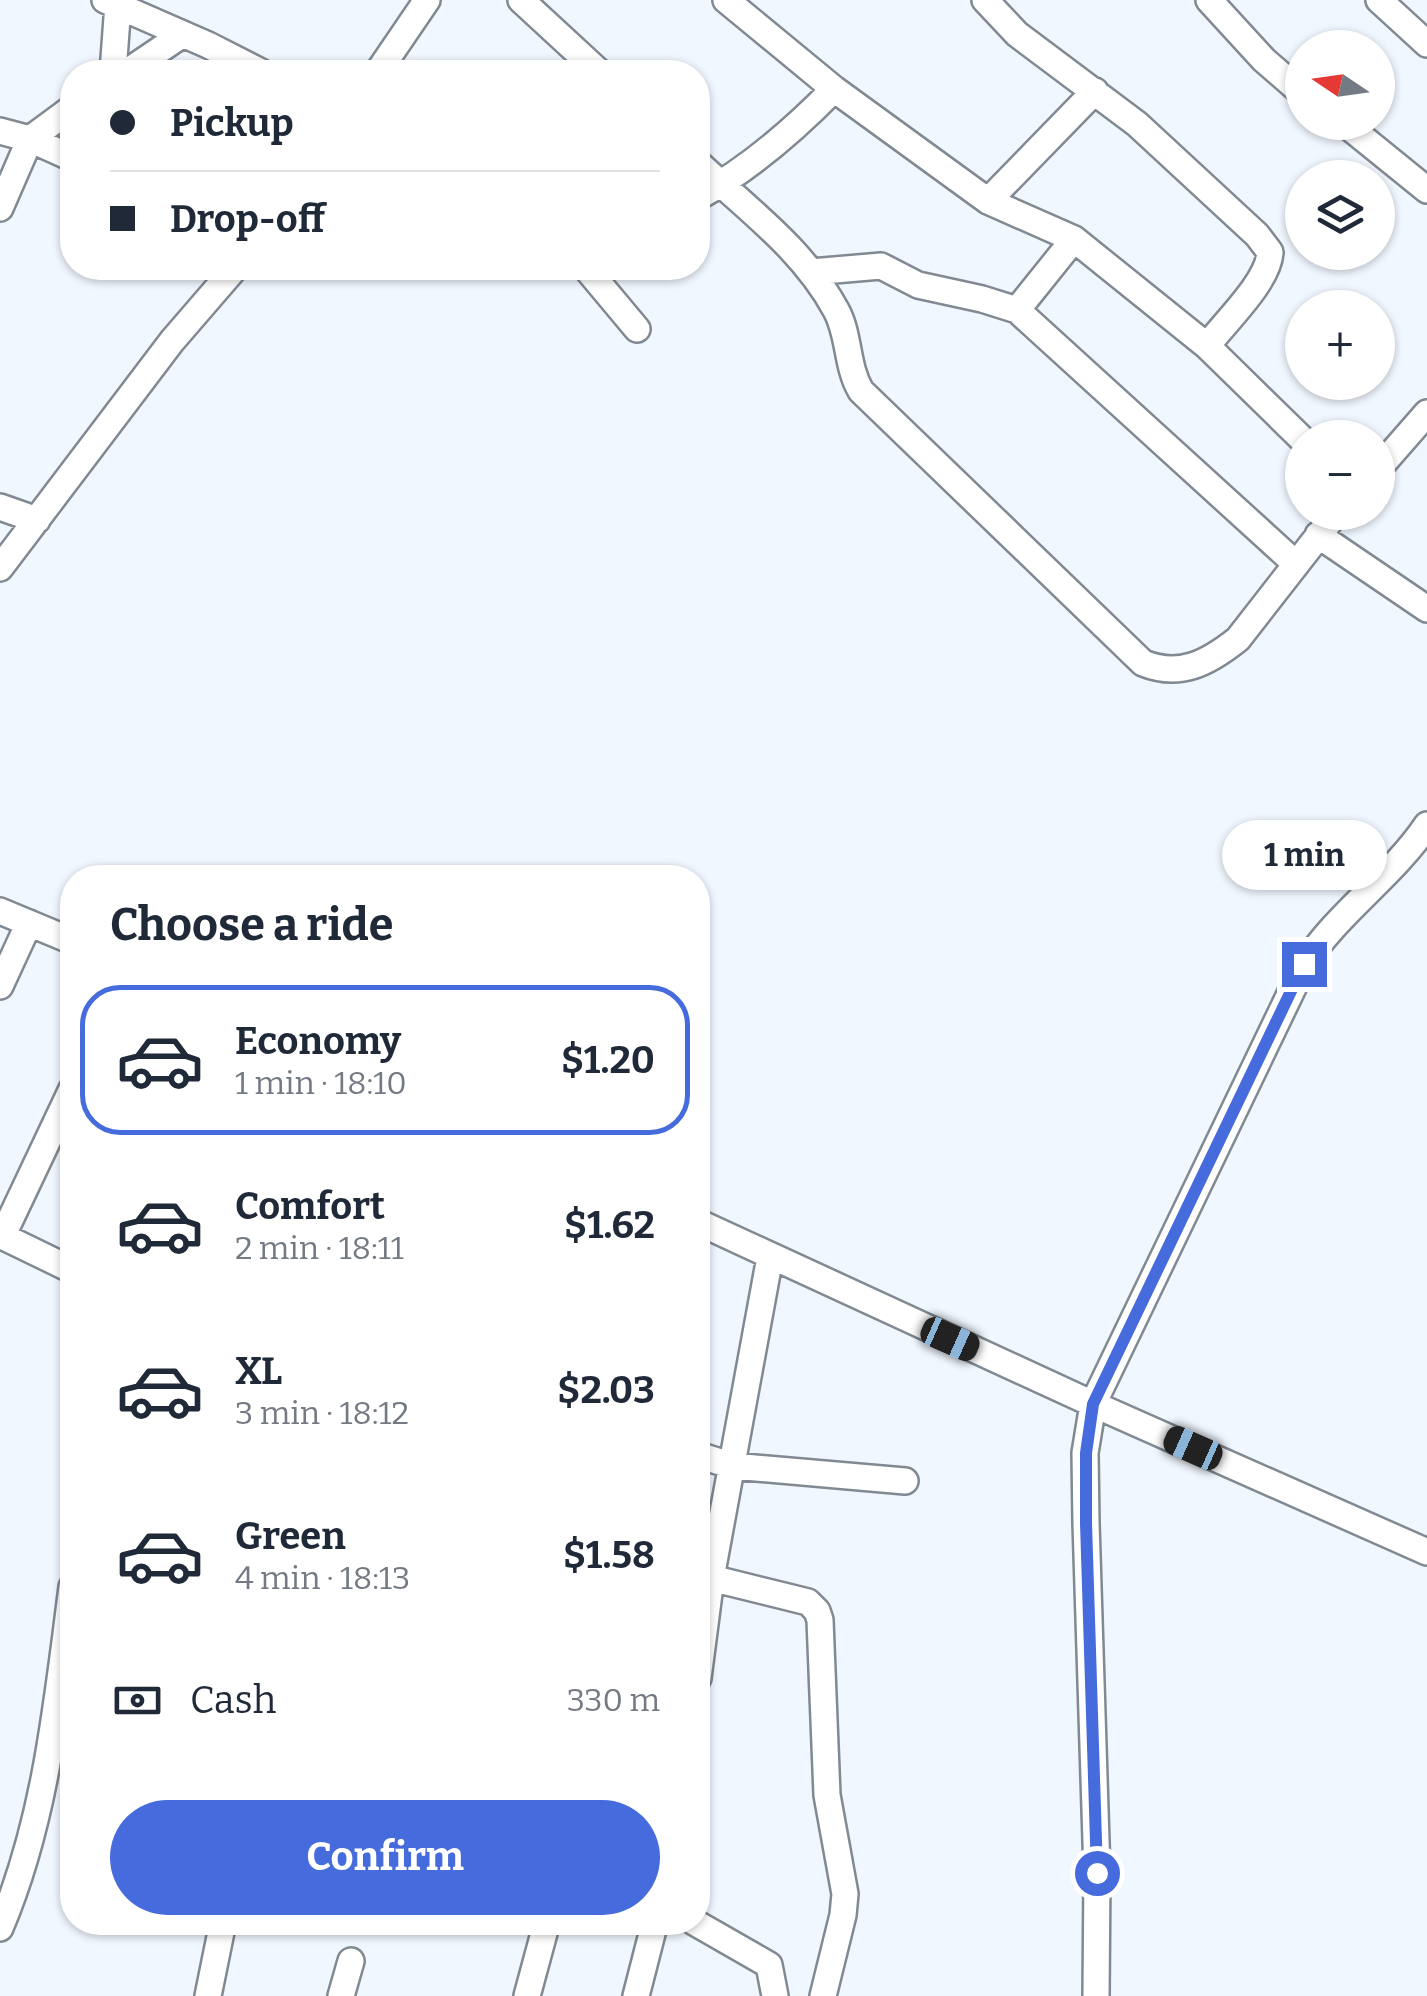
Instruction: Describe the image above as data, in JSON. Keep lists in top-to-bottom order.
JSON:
{
  "north": "left",
  "page": {
    "map_buttons": ["+", "−"],
    "banner": ["Pickup", "Drop-off"],
    "bubble": "1 min",
    "heading": "Choose a ride",
    "list": [
      {
        "name": "Economy",
        "note": "1 min · 18:10",
        "value": "$1.20"
      },
      {
        "name": "Comfort",
        "note": "2 min · 18:11",
        "value": "$1.62"
      },
      {
        "name": "XL",
        "note": "3 min · 18:12",
        "value": "$2.03"
      },
      {
        "name": "Green",
        "note": "4 min · 18:13",
        "value": "$1.58"
      }
    ],
    "pay": ["Cash", "330 m"],
    "buttons": "Confirm"
  }
}
